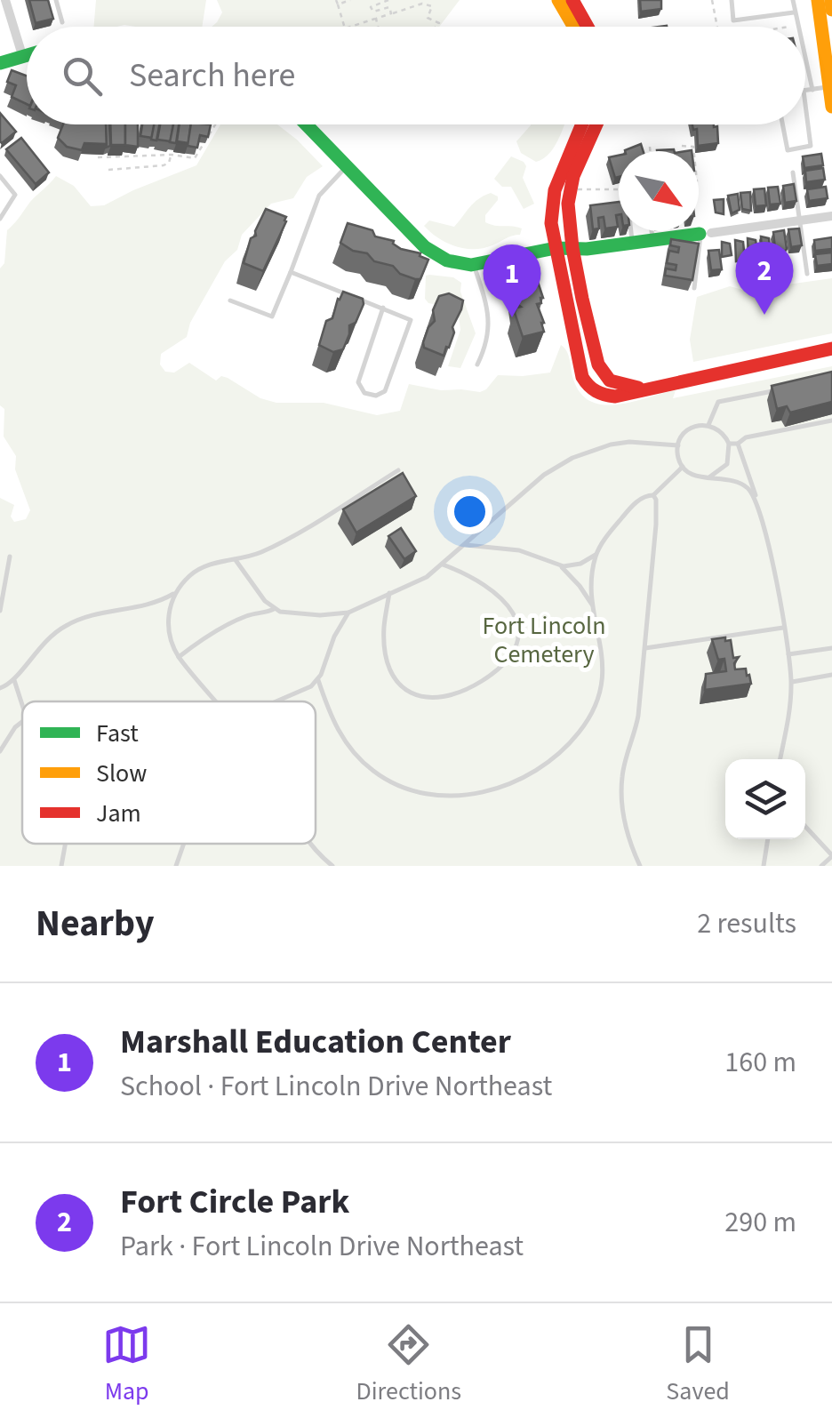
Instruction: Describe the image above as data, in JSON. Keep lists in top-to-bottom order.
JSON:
{
  "parks": ["Fort Lincoln Cemetery"],
  "legend": ["Fast", "Slow", "Jam"],
  "north": "bottom right",
  "page": {
    "search": "Search here",
    "pins": ["2", "1"],
    "heading": ["Nearby", "2 results"],
    "list": [
      {
        "mark": "1",
        "name": "Marshall Education Center",
        "note": "School · Fort Lincoln Drive Northeast",
        "value": "160 m"
      },
      {
        "mark": "2",
        "name": "Fort Circle Park",
        "note": "Park · Fort Lincoln Drive Northeast",
        "value": "290 m"
      }
    ],
    "nav": ["Map", "Directions", "Saved"]
  }
}
